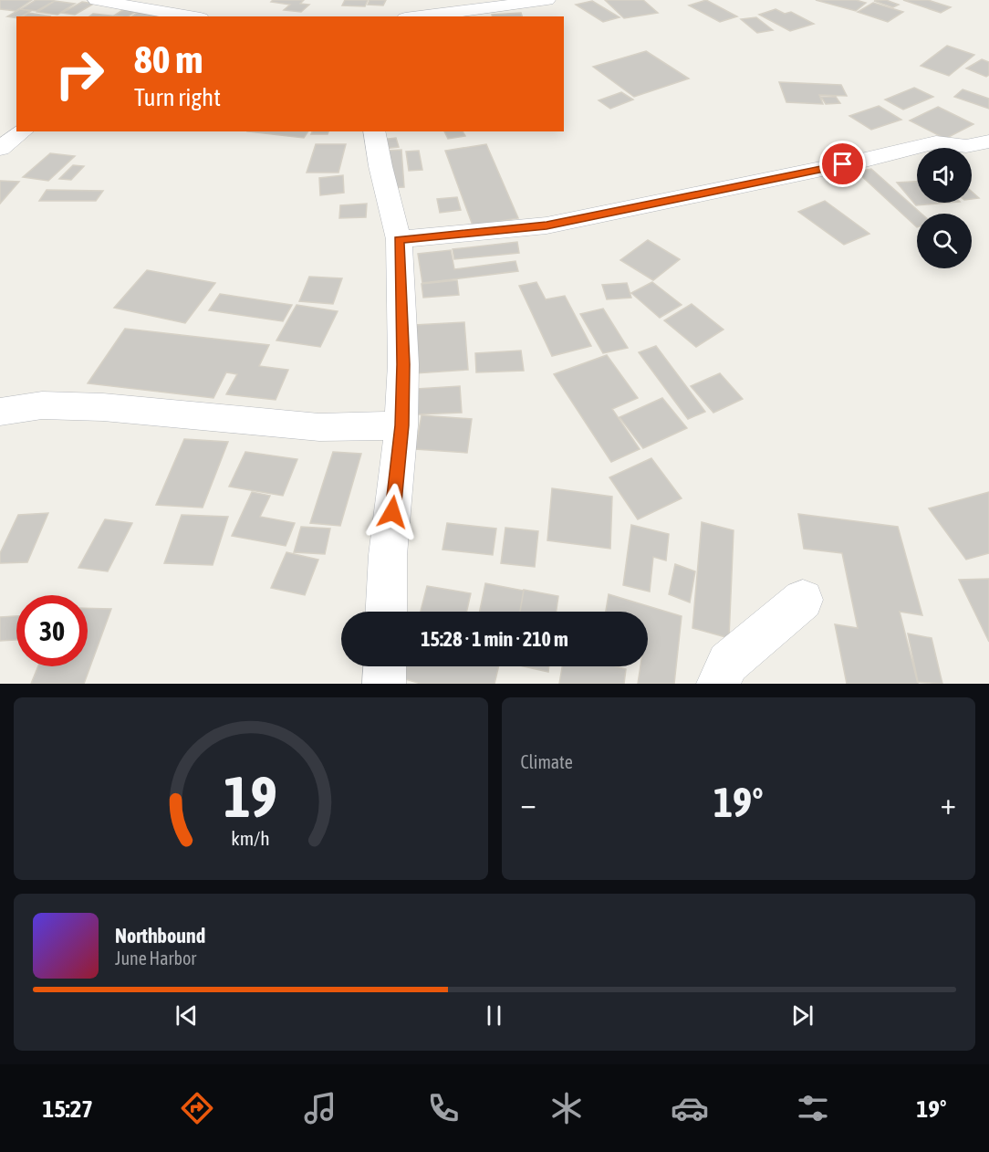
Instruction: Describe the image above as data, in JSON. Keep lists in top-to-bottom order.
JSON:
{
  "page": {
    "turn": ["80 m", "Turn right"],
    "limit": "30",
    "trip": "15:28 · 1 min · 210 m",
    "tile": "Climate",
    "heat": ["−", "19°", "+"],
    "song": ["Northbound", "June Harbor"],
    "tabs": ["15:27", "19°"],
    "gauge": ["19", "km/h"]
  }
}
